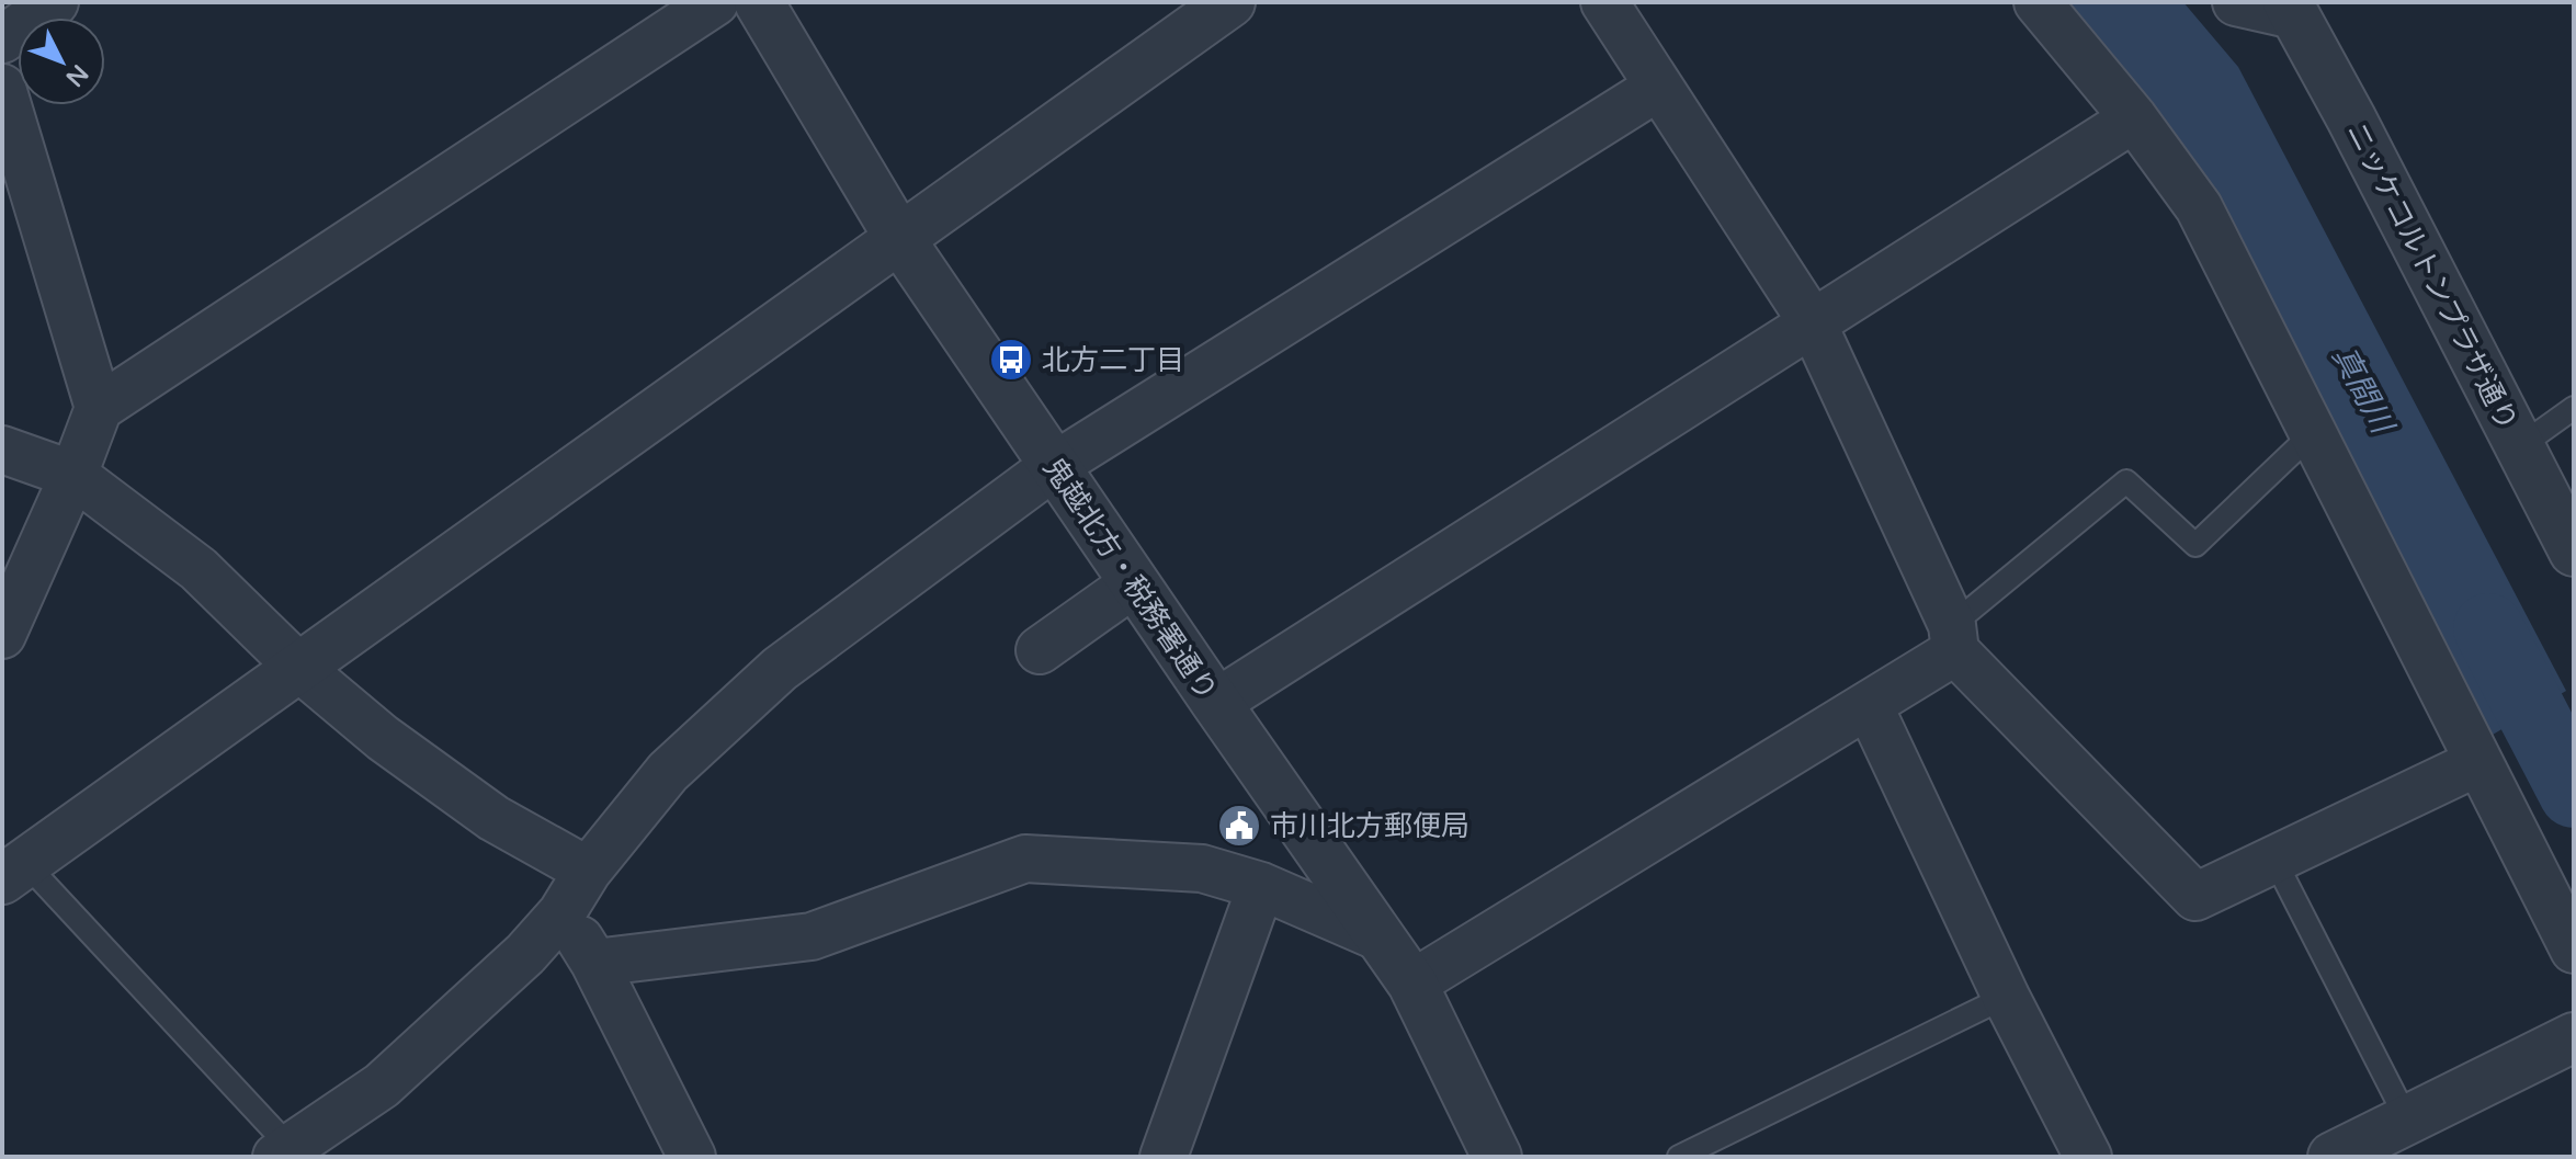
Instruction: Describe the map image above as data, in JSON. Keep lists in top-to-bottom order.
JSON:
{
  "streets": {
    "street": ["ニッケコルトンプラザ通り", "鬼越北方・税務署通り"]
  },
  "water": ["真間川"],
  "places": {
    "bus stop": ["北方二丁目"],
    "public building": ["市川北方郵便局"]
  },
  "north": "bottom right"
}
